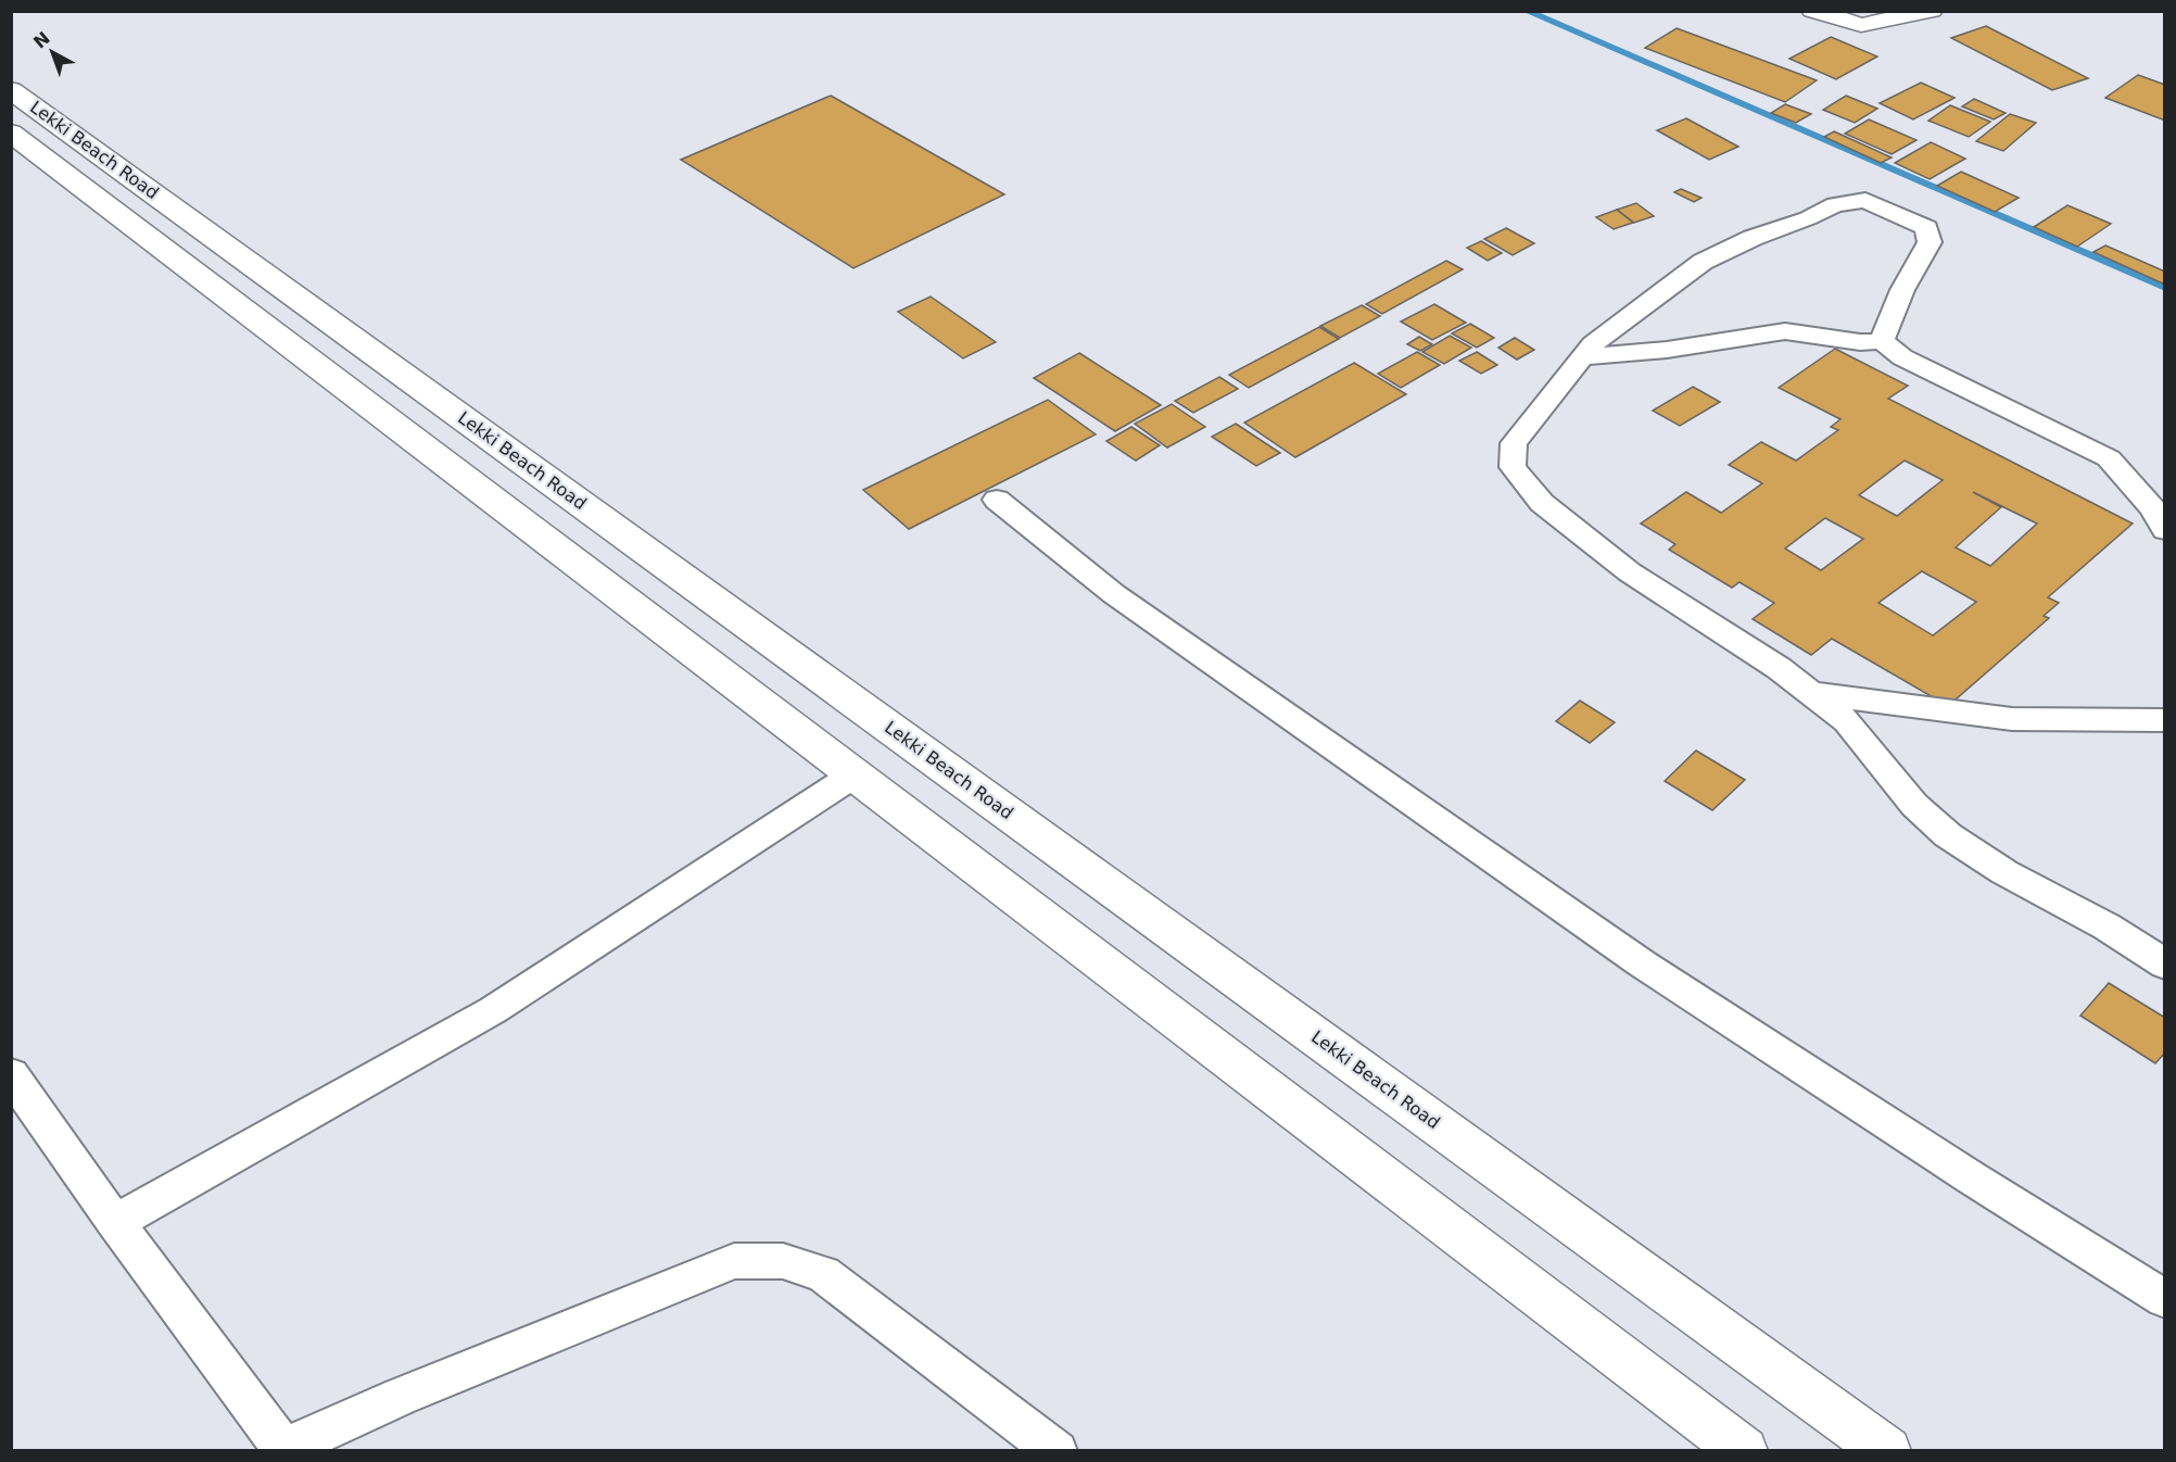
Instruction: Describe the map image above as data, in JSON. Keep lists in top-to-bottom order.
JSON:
{
  "streets": {
    "main road": ["Lekki Beach Road"]
  },
  "north": "top left"
}
